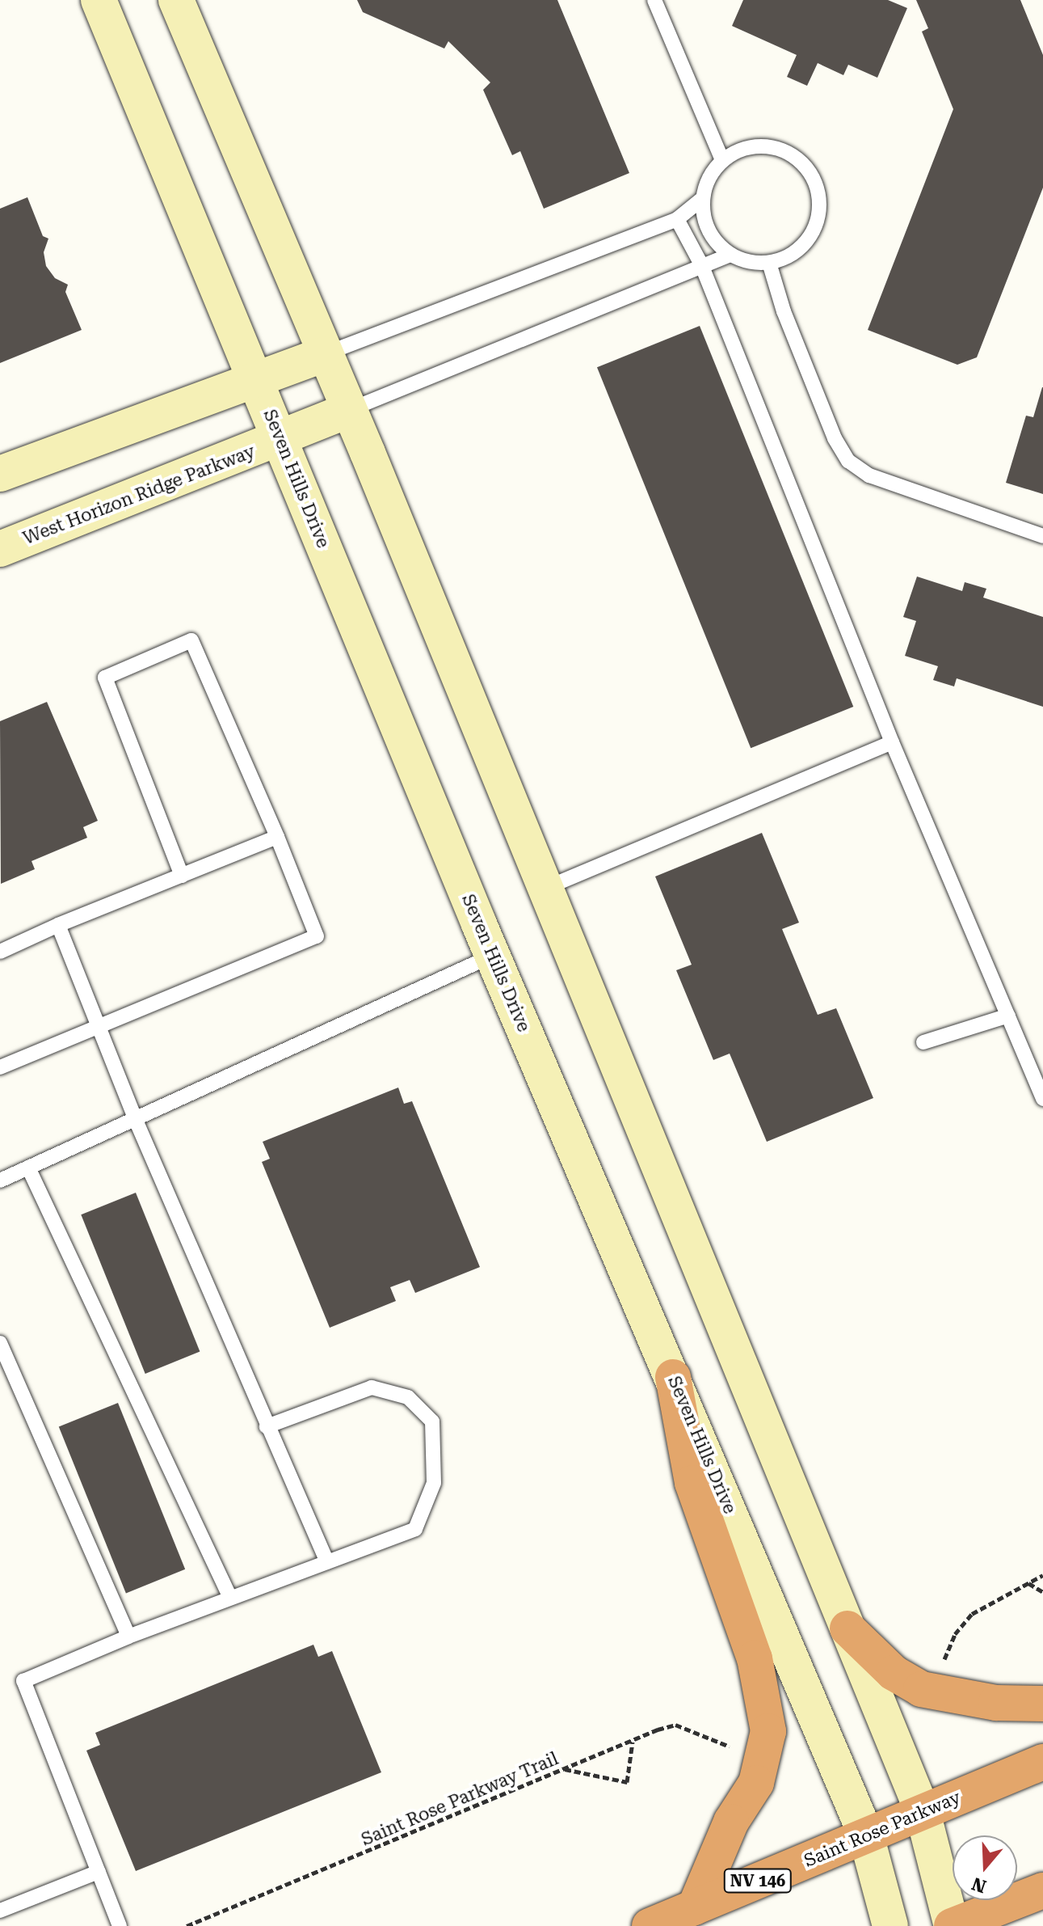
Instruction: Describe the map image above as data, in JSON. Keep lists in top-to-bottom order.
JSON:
{
  "streets": {
    "highway": ["Saint Rose Parkway", "NV 146"],
    "main road": ["Seven Hills Drive", "West Horizon Ridge Parkway"],
    "path": ["Saint Rose Parkway Trail"]
  },
  "crossings": [
    ["Seven Hills Drive", "West Horizon Ridge Parkway"],
    ["Seven Hills Drive", "Saint Rose Parkway"]
  ],
  "north": "bottom"
}
